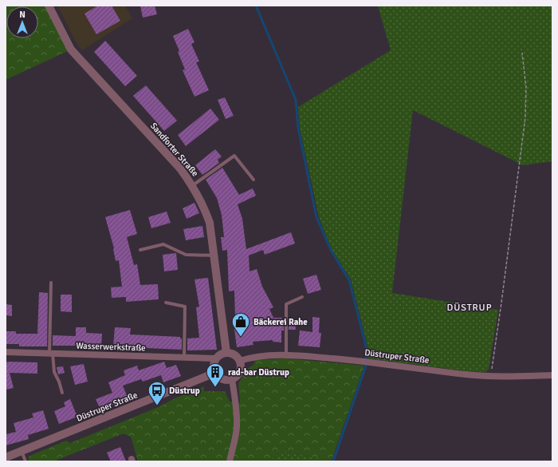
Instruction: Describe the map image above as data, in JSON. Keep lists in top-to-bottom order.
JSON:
{
  "streets": {
    "street": ["Sandforter Straße", "Wasserwerkstraße", "Düstruper Straße"]
  },
  "crossings": [
    ["Sandforter Straße", "Wasserwerkstraße"],
    ["Sandforter Straße", "Düstruper Straße"],
    ["Wasserwerkstraße", "Düstruper Straße"]
  ],
  "districts": ["DÜSTRUP"],
  "places": {
    "shop": ["Bäckerei Rahe"],
    "building": ["rad-bar Düstrup"],
    "bus stop": ["Düstrup"]
  },
  "north": "top"
}
